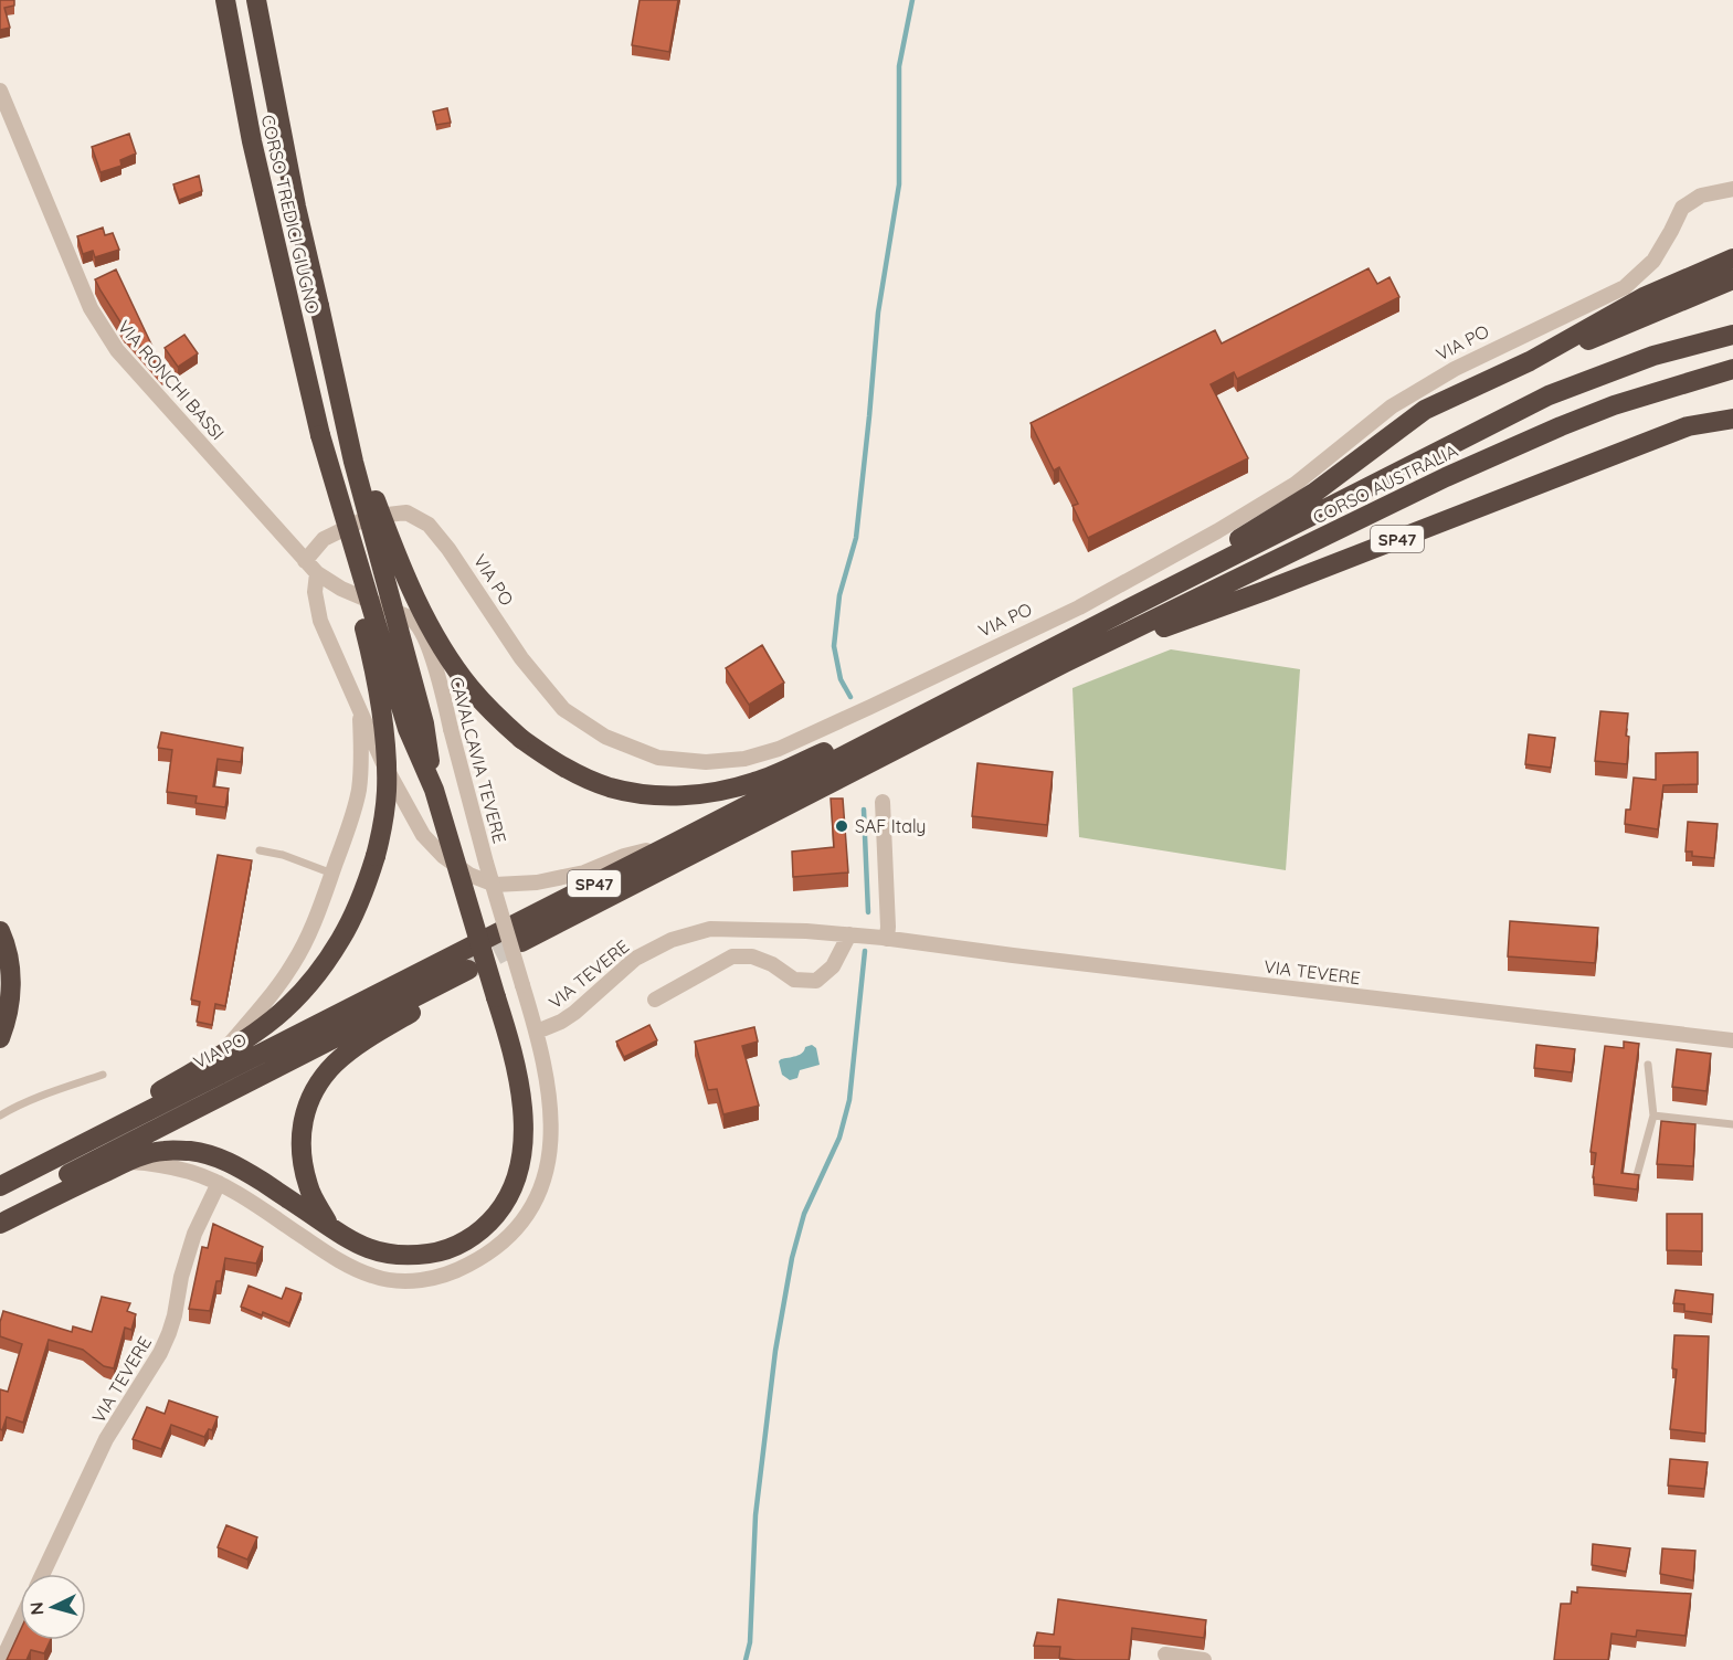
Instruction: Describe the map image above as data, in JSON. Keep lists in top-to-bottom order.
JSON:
{
  "streets": {
    "highway": [
      "CORSO TREDICI GIUGNO",
      "VIA PO",
      "CORSO AUSTRALIA",
      "SP47"
    ],
    "street": ["VIA RONCHI BASSI", "CAVALCAVIA TEVERE", "VIA TEVERE"]
  },
  "crossings": [
    ["VIA PO", "VIA RONCHI BASSI"],
    ["VIA PO", "CORSO AUSTRALIA"],
    ["VIA PO", "SP47"],
    ["VIA PO", "CAVALCAVIA TEVERE"],
    ["VIA RONCHI BASSI", "CAVALCAVIA TEVERE"],
    ["CORSO AUSTRALIA", "SP47"],
    ["CAVALCAVIA TEVERE", "VIA TEVERE"]
  ],
  "places": ["SAF Italy"],
  "north": "left"
}
